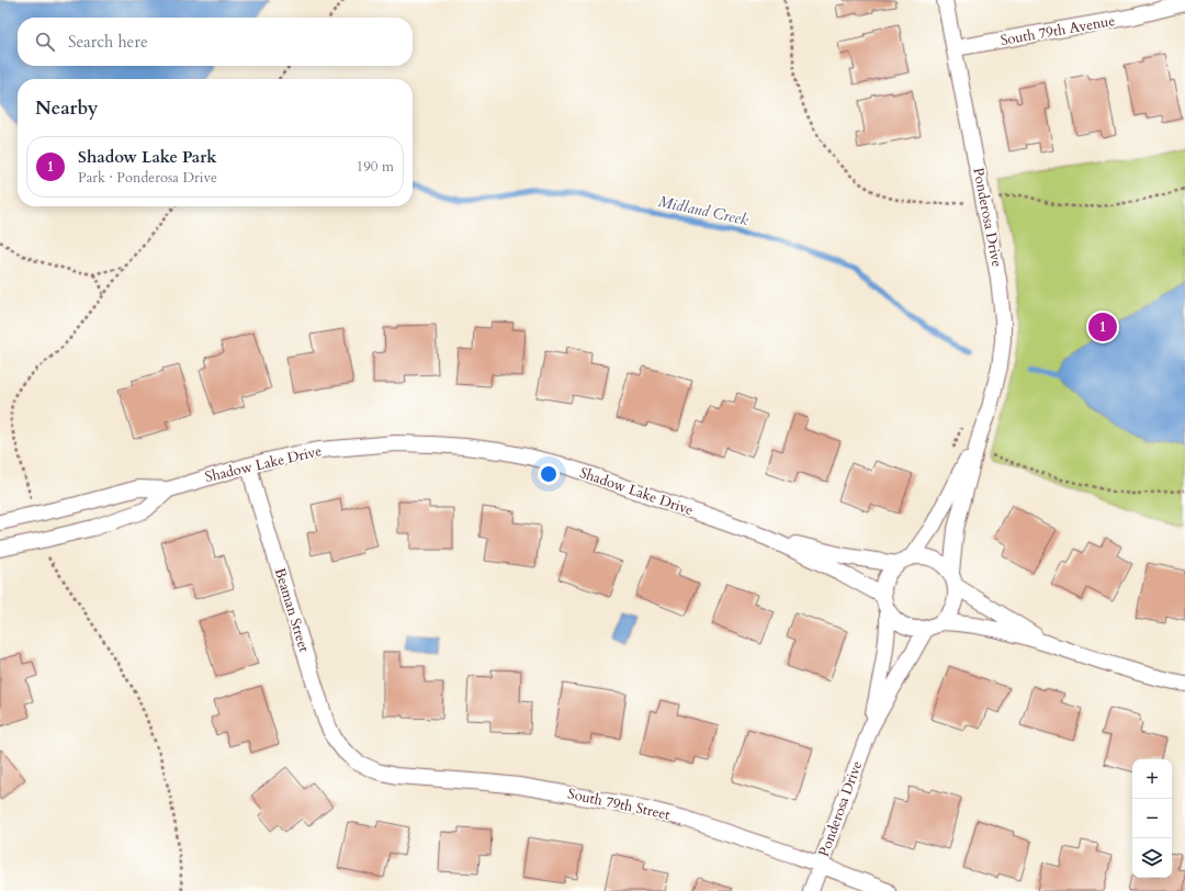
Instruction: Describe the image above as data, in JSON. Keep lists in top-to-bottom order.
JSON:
{
  "streets": {
    "street": [
      "South 79th Avenue",
      "Ponderosa Drive",
      "Shadow Lake Drive",
      "Beaman Street",
      "South 79th Street"
    ]
  },
  "crossings": [
    ["South 79th Avenue", "Ponderosa Drive"],
    ["Ponderosa Drive", "Shadow Lake Drive"],
    ["Ponderosa Drive", "South 79th Street"],
    ["Shadow Lake Drive", "Beaman Street"],
    ["Beaman Street", "South 79th Street"]
  ],
  "water": ["Midland Creek"],
  "page": {
    "search": "Search here",
    "heading": "Nearby",
    "list": [
      {
        "mark": "1",
        "name": "Shadow Lake Park",
        "note": "Park · Ponderosa Drive",
        "value": "190 m"
      }
    ],
    "pins": "1",
    "map_buttons": ["+", "−"]
  }
}
